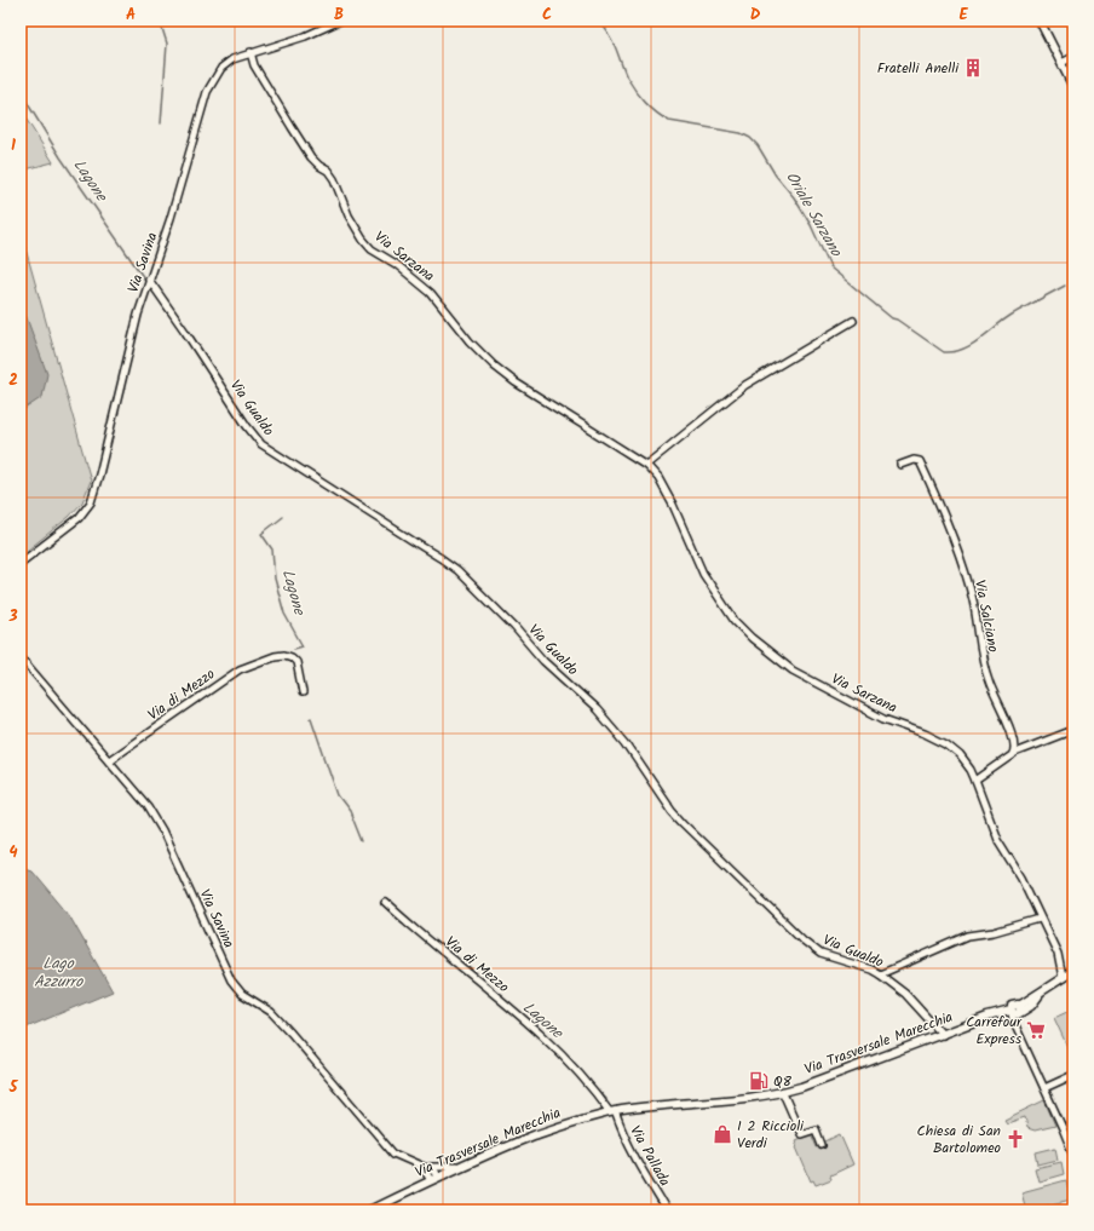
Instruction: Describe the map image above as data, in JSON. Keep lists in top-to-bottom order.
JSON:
{
  "streets": {
    "main road": ["Via Trasversale Marecchia"],
    "street": [
      "Via Sarzana",
      "Via Savina",
      "Via Gualdo",
      "Via Salciano",
      "Via di Mezzo",
      "Via Pallada"
    ]
  },
  "crossings": [
    ["Via Sarzana", "Via Savina"],
    ["Via Sarzana", "Via Trasversale Marecchia"],
    ["Via Savina", "Via Gualdo"],
    ["Via Savina", "Via di Mezzo"],
    ["Via Savina", "Via Trasversale Marecchia"],
    ["Via Gualdo", "Via Trasversale Marecchia"],
    ["Via di Mezzo", "Via Trasversale Marecchia"],
    ["Via di Mezzo", "Via Pallada"],
    ["Via Trasversale Marecchia", "Via Pallada"]
  ],
  "water": ["Lagone", "Oriale Sarzano", "Lago Azzurro"],
  "places": {
    "building": ["Fratelli Anelli"],
    "supermarket": ["Carrefour Express"],
    "fuel station": ["Q8"],
    "shop": ["I 2 Riccioli Verdi"],
    "church": ["Chiesa di San Bartolomeo"]
  },
  "grid": {
    "columns": [
      "A",
      "B",
      "C",
      "D",
      "E"
    ],
    "rows": [
      "1",
      "2",
      "3",
      "4",
      "5"
    ]
  }
}
